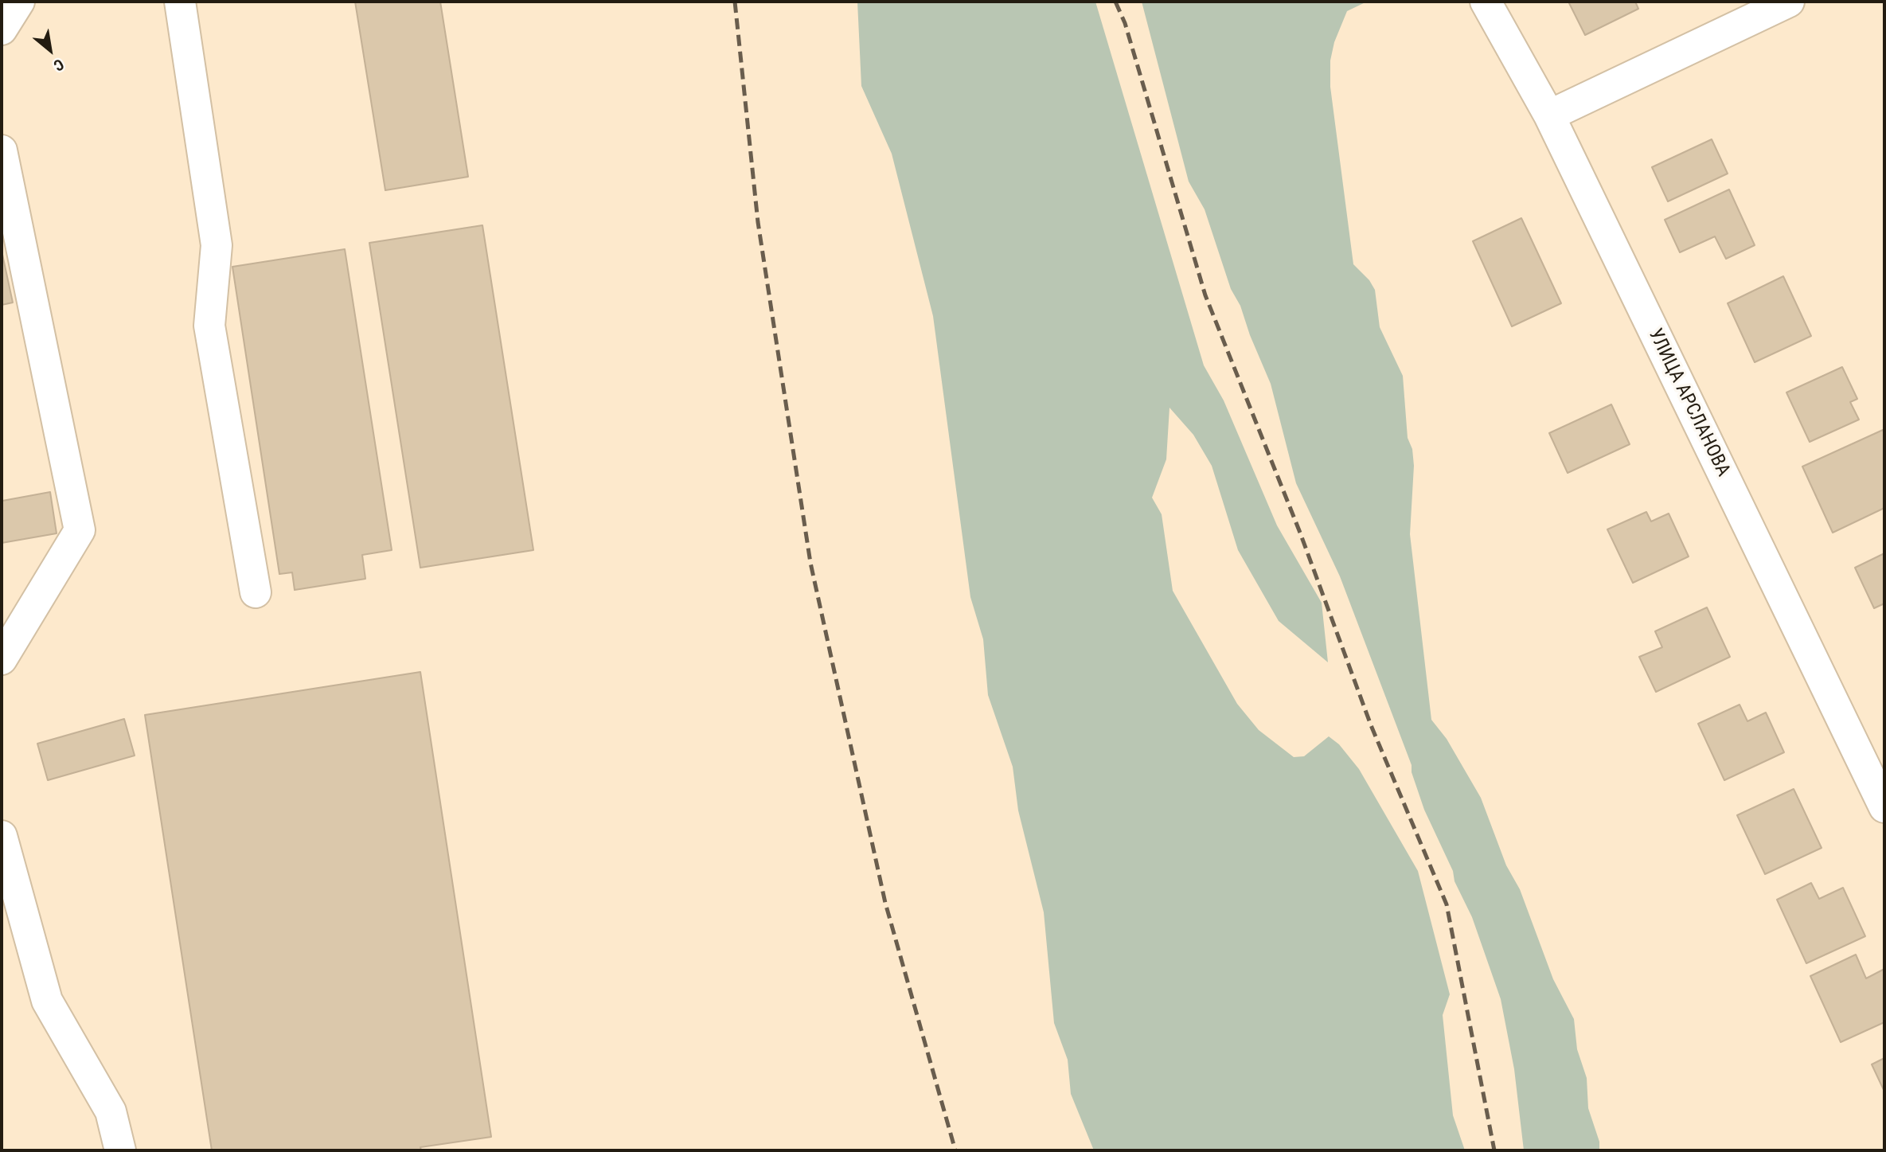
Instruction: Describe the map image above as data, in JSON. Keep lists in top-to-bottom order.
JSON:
{
  "streets": {
    "street": ["УЛИЦА АРСЛАНОВА"]
  },
  "north": "bottom right"
}
